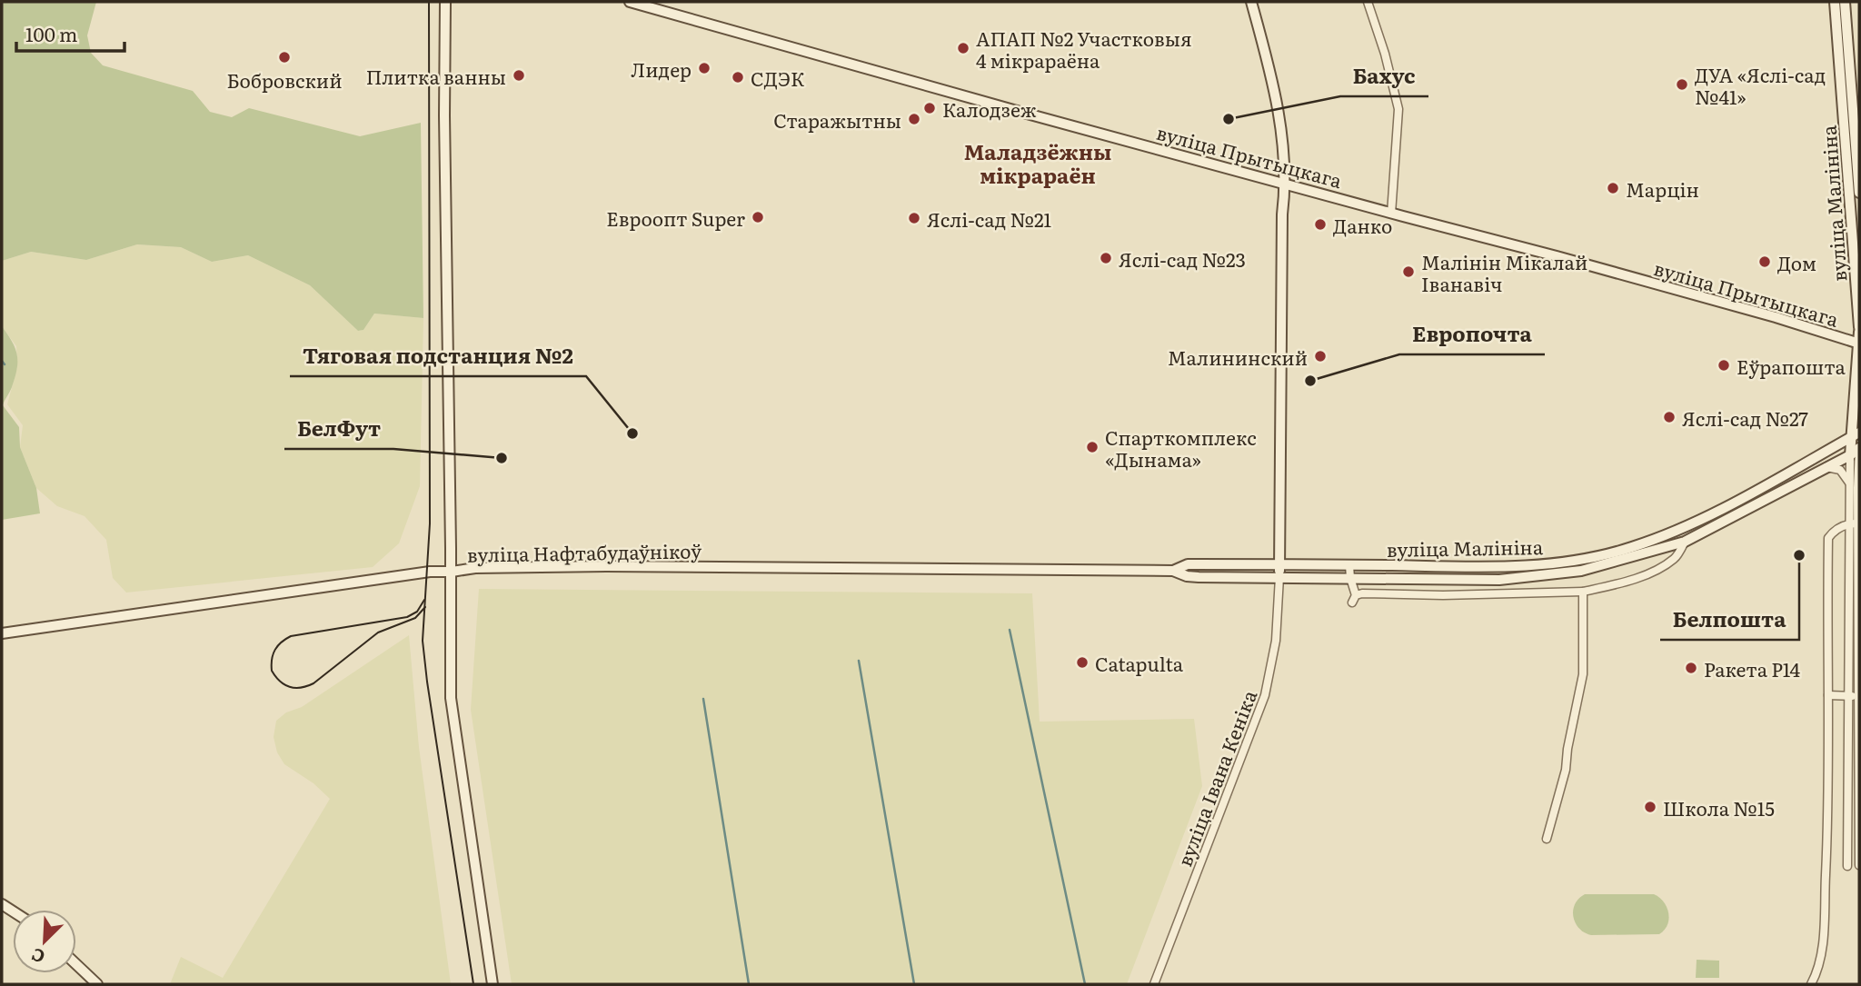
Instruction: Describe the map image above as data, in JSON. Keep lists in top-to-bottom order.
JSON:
{
  "streets": {
    "main road": ["вуліца Прытыцкага", "вуліца Малініна", "вуліца Нафтабудаўнікоў"],
    "street": ["вуліца Івана Кеніка"]
  },
  "crossings": [
    ["вуліца Прытыцкага", "вуліца Малініна"],
    ["вуліца Малініна", "вуліца Нафтабудаўнікоў"],
    ["вуліца Малініна", "вуліца Івана Кеніка"],
    ["вуліца Нафтабудаўнікоў", "вуліца Івана Кеніка"]
  ],
  "districts": ["Маладзёжны мікрараён"],
  "places": [
    "АПАП №2 Участковыя 4 мікрараёна",
    "Бобровский",
    "Лидер",
    "Плитка ванны",
    "СДЭК",
    "ДУА «Яслі-сад №41»",
    "Калодзеж",
    "Старажытны",
    "Бахус",
    "Марцін",
    "Евроопт Super",
    "Яслі-сад №21",
    "Данко",
    "Яслі-сад №23",
    "Дом",
    "Малінін Мікалай Іванавіч",
    "Малининский",
    "Еўрапошта",
    "Европочта",
    "Яслі-сад №27",
    "Тяговая подстанция №2",
    "Спарткомплекс «Дынама»",
    "БелФут",
    "Белпошта",
    "Catapulta",
    "Ракета Р14",
    "Школа №15"
  ],
  "scale_bar": "100 m",
  "north": "bottom left"
}
